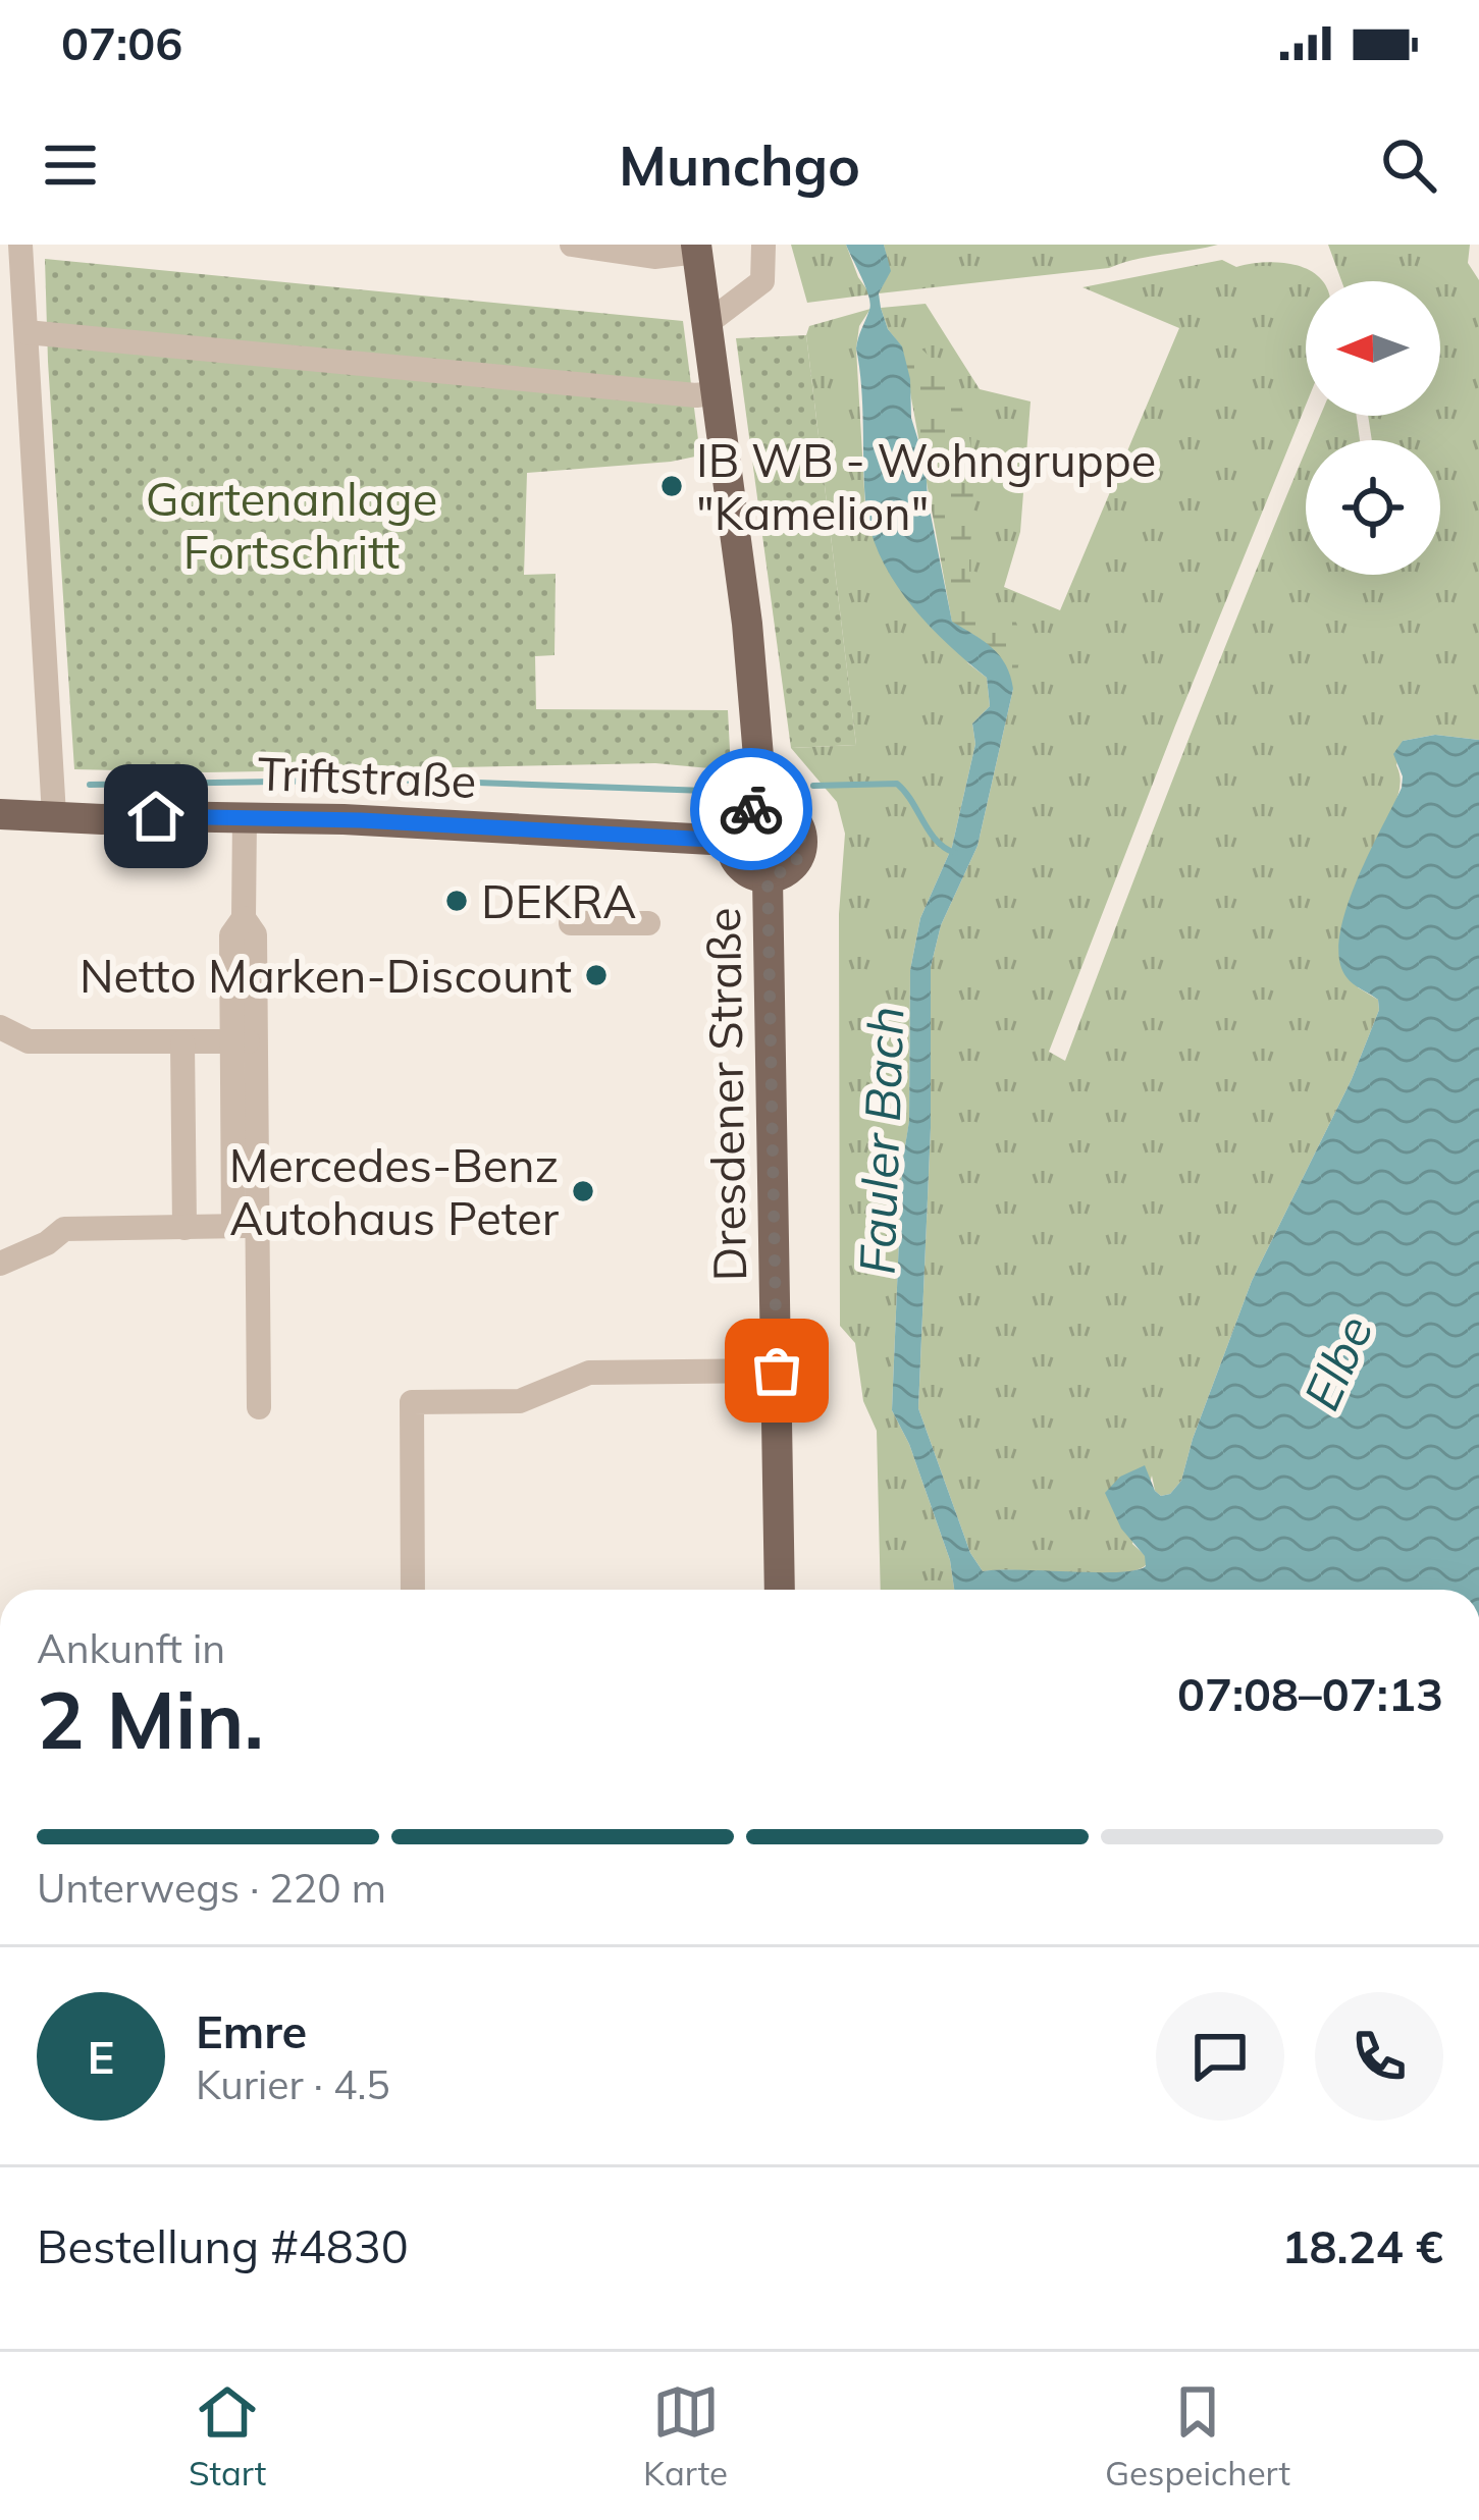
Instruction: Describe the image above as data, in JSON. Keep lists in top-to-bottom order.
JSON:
{
  "streets": {
    "main road": ["Triftstraße", "Dresdener Straße"]
  },
  "crossings": [
    ["Triftstraße", "Dresdener Straße"]
  ],
  "water": ["Fauler Bach", "Elbe"],
  "parks": ["Gartenanlage Fortschritt"],
  "places": [
    "IB WB - Wohngruppe \"Kamelion\"",
    "DEKRA",
    "Netto Marken-Discount",
    "Mercedes-Benz Autohaus Peter"
  ],
  "north": "left",
  "page": {
    "status": "07:06",
    "header": "Munchgo",
    "heading": ["2 Min.", "Ankunft in", "07:08–07:13"],
    "panel": [
      "Emre",
      "Kurier · 4.5",
      "Bestellung #4830",
      "18.24 €"
    ],
    "bar": "Unterwegs · 220 m",
    "round": "E",
    "tabs": ["Start", "Karte", "Gespeichert"]
  }
}
